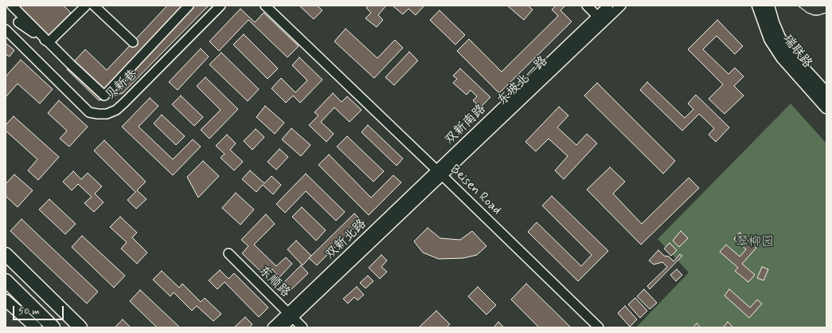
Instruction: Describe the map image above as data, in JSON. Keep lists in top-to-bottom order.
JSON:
{
  "streets": {
    "main road": ["瑞联路"],
    "street": [
      "贝新巷",
      "双新南路",
      "Beisen Road",
      "双新北路",
      "东顺路"
    ]
  },
  "crossings": [
    ["双新南路", "Beisen Road"],
    ["双新南路", "双新北路"],
    ["Beisen Road", "双新北路"],
    ["双新北路", "东顺路"]
  ],
  "parks": ["翠柳园"],
  "scale_bar": "50 m"
}
